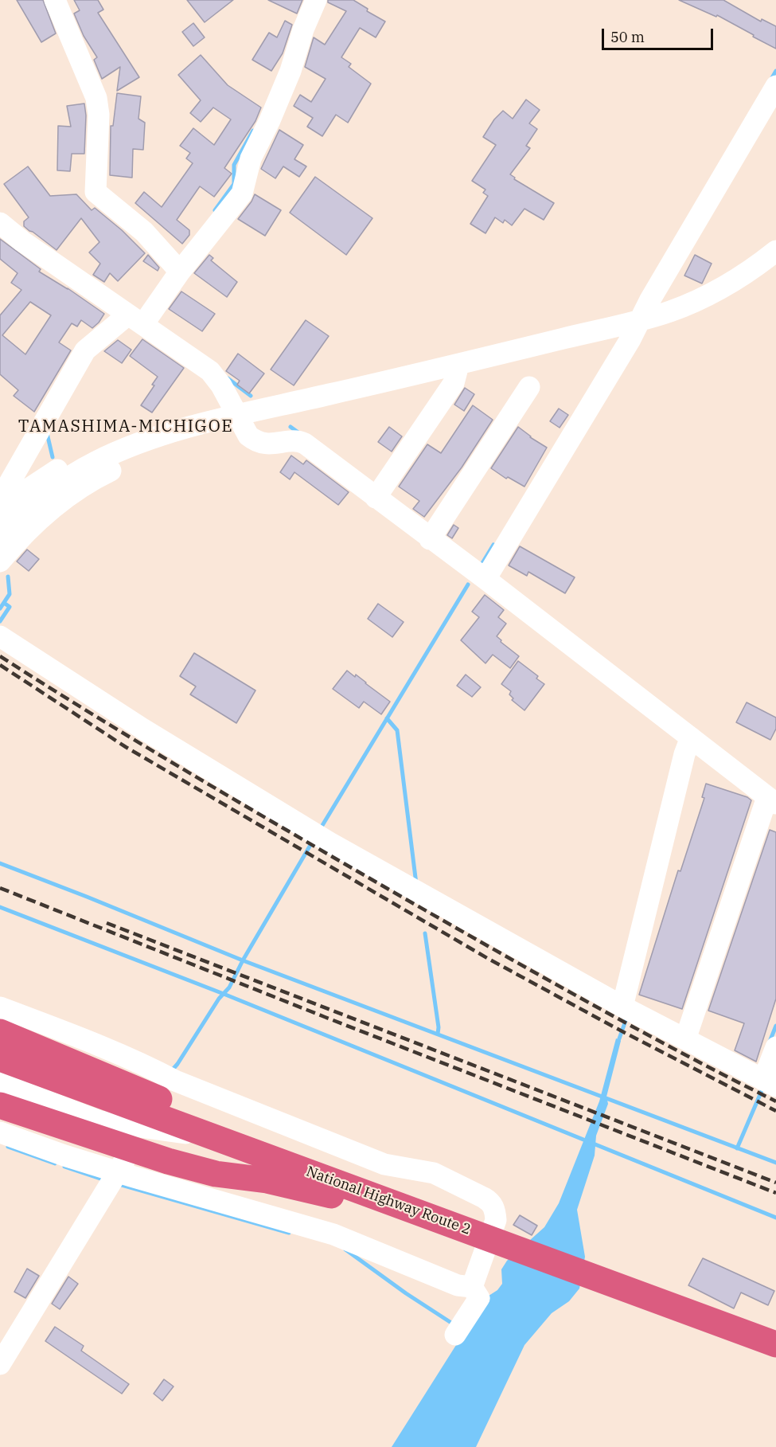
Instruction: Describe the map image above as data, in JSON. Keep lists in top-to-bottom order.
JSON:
{
  "streets": {
    "highway": ["National Highway Route 2"]
  },
  "districts": ["TAMASHIMA-MICHIGOE"],
  "scale_bar": "50 m"
}
